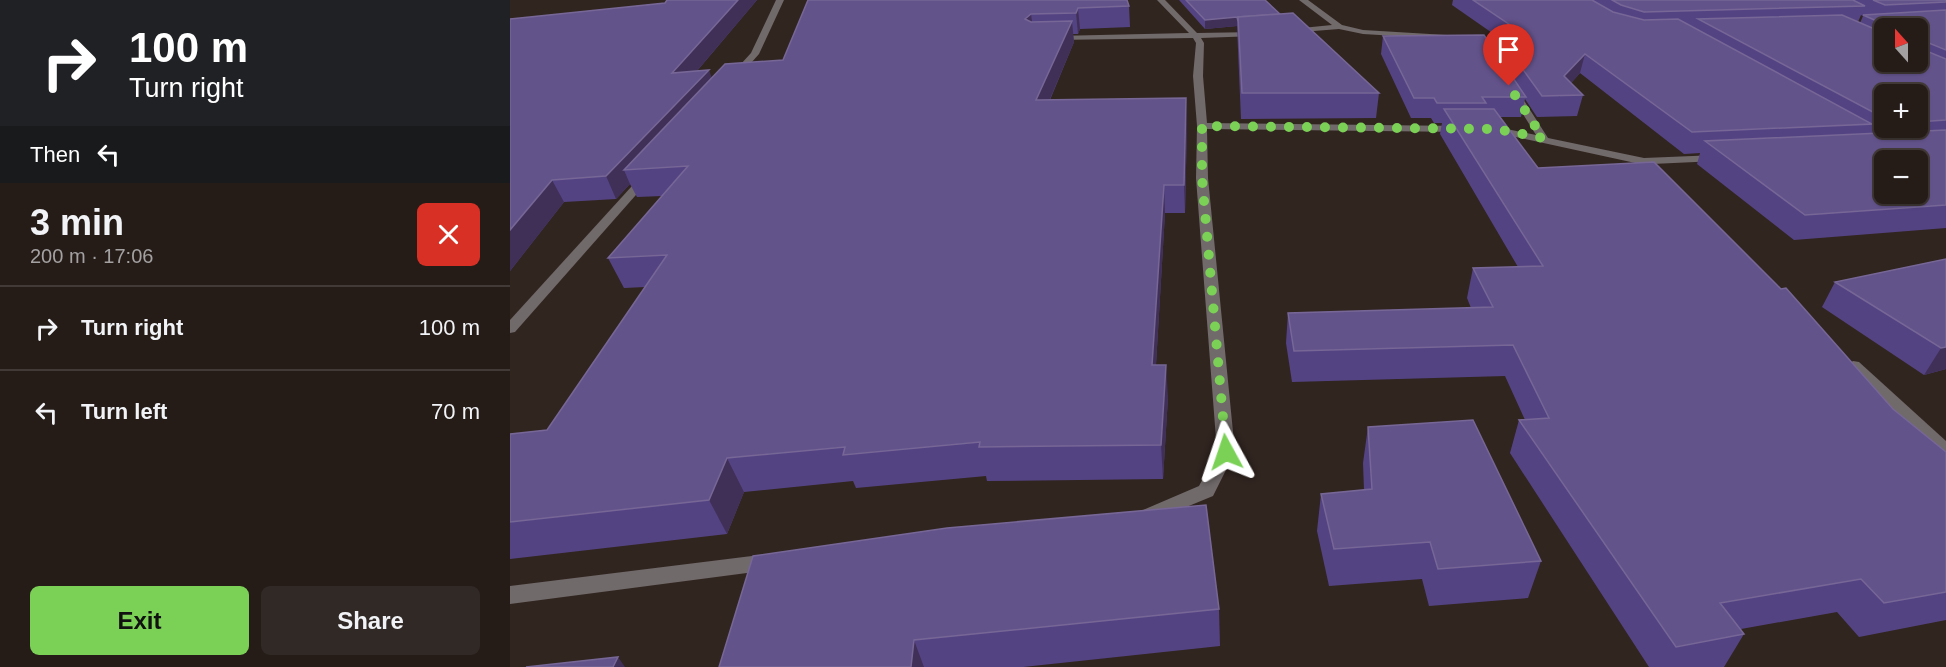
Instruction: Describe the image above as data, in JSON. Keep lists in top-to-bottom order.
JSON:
{
  "north": "top",
  "page": {
    "turn": ["100 m", "Turn right"],
    "map_buttons": ["+", "−"],
    "then": "Then",
    "heading": ["3 min", "200 m · 17:06"],
    "list": [
      {
        "name": "Turn right",
        "value": "100 m"
      },
      {
        "name": "Turn left",
        "value": "70 m"
      }
    ],
    "buttons": ["Exit", "Share"]
  }
}
